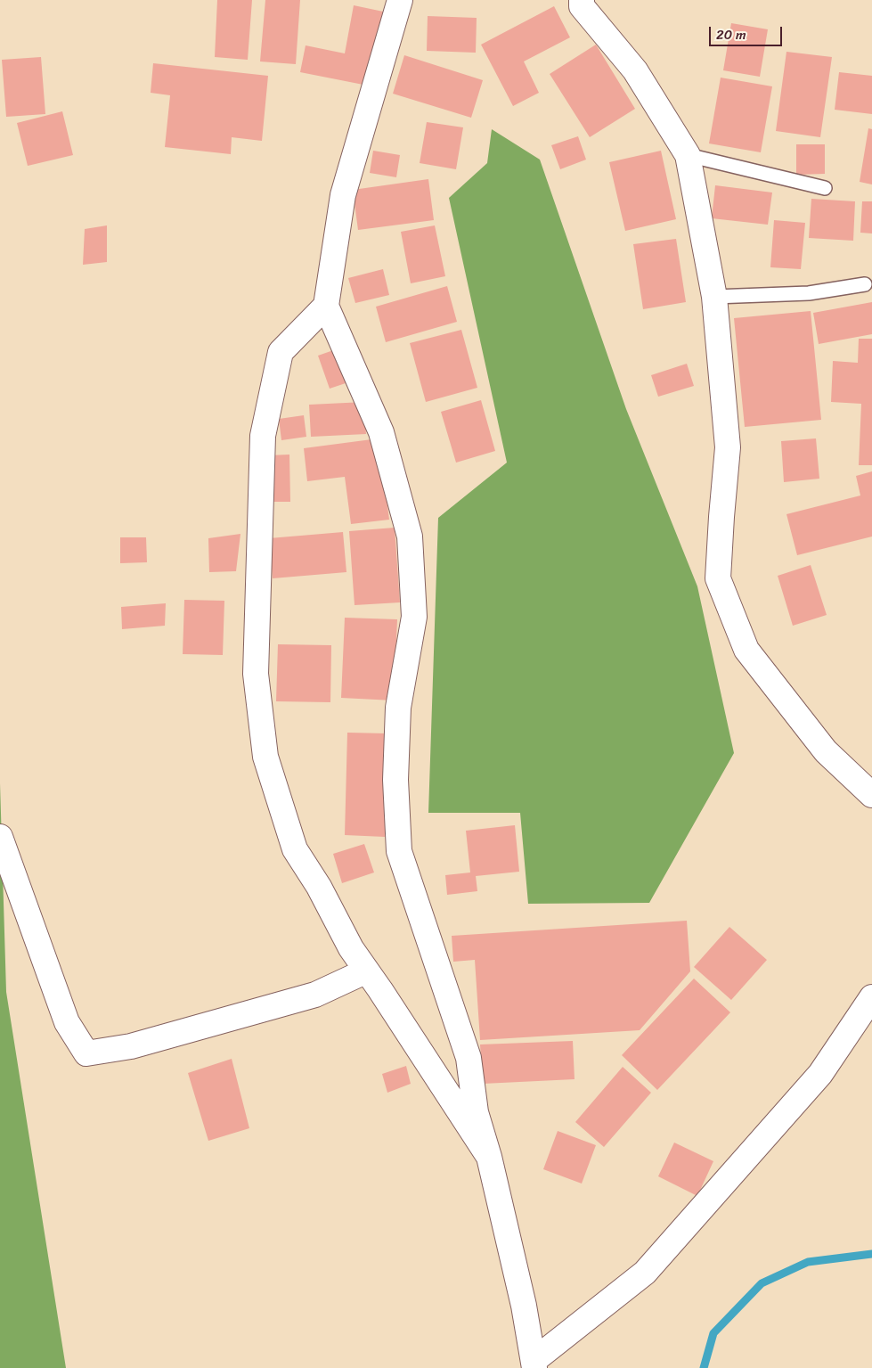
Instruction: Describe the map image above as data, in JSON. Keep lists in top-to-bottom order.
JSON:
{
  "scale_bar": "20 m"
}
